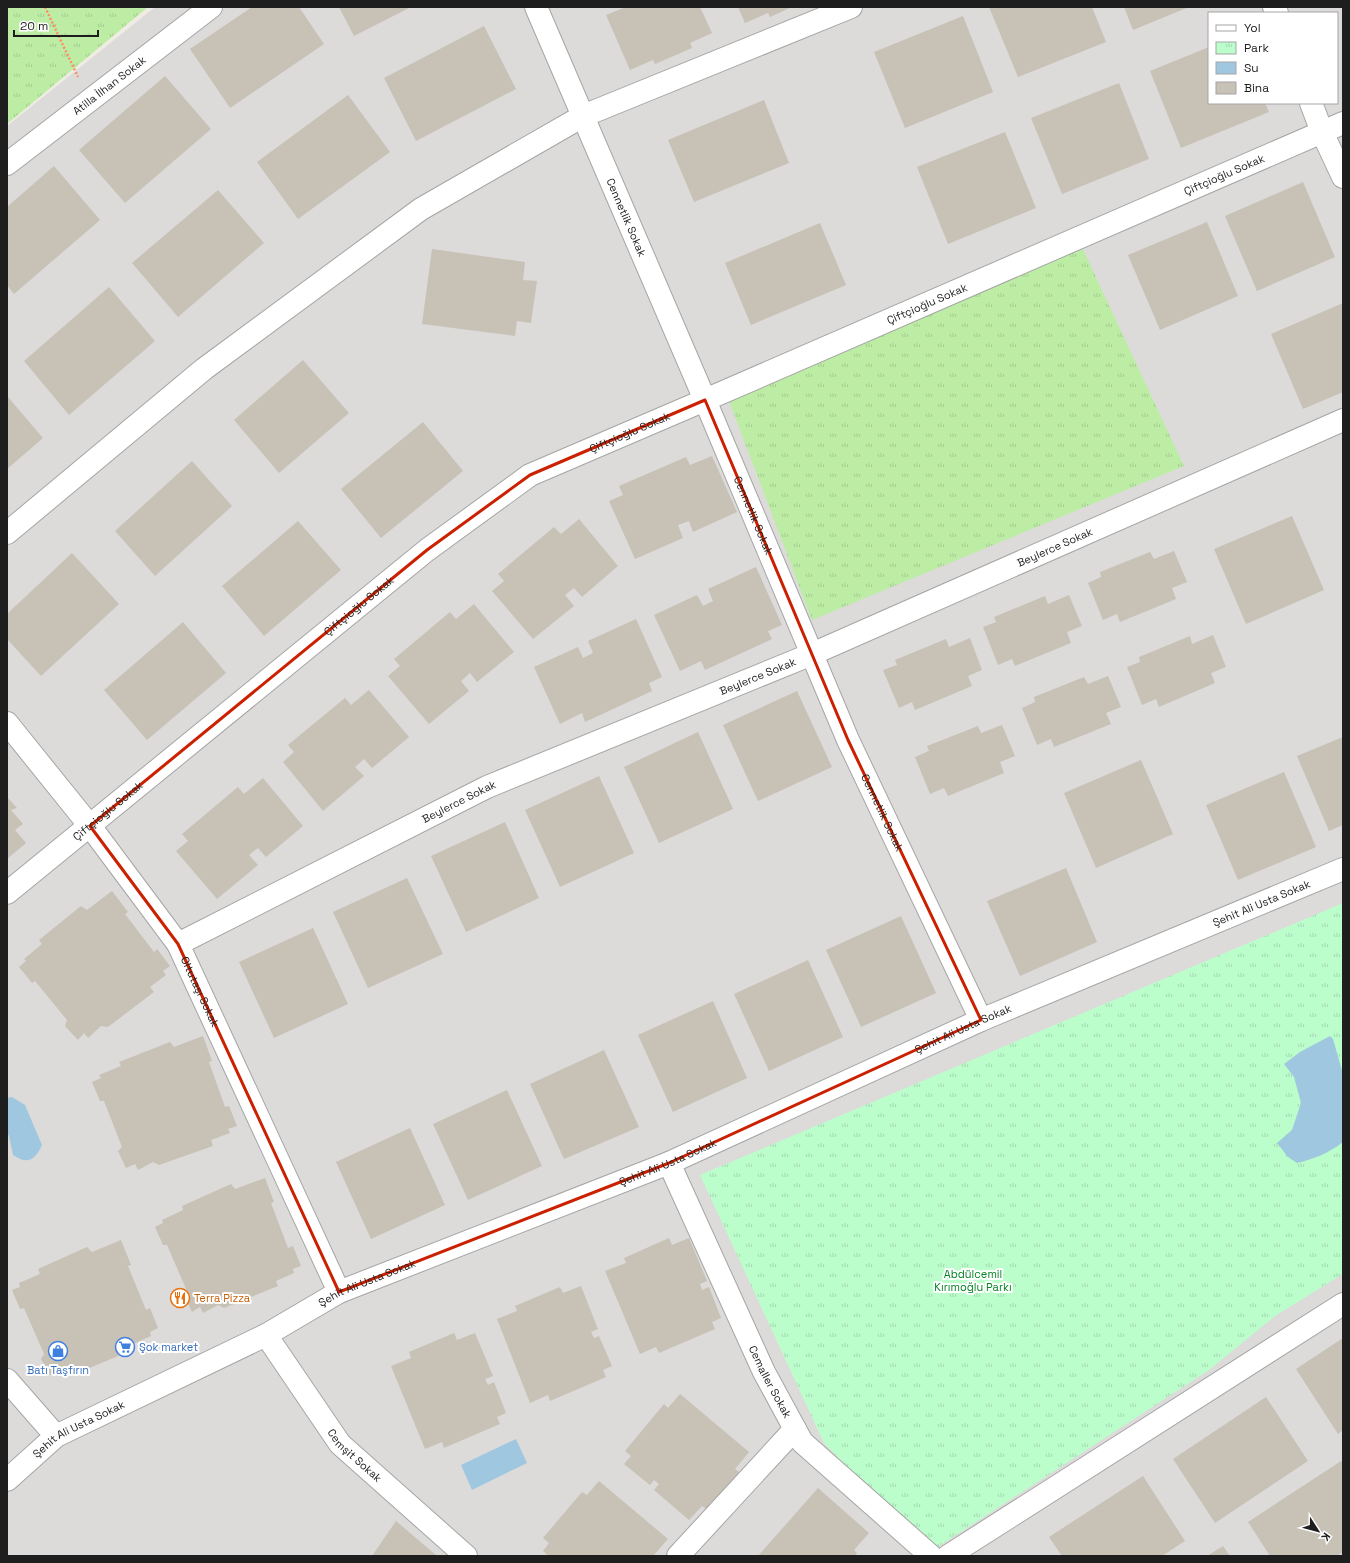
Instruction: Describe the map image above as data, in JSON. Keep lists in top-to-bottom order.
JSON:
{
  "streets": {
    "street": [
      "Atilla İlhan Sokak",
      "Çiftçioğlu Sokak",
      "Cennetlik Sokak",
      "Beylerce Sokak",
      "Şehit Ali Usta Sokak",
      "Oltutaşı Sokak",
      "Cemaller Sokak",
      "Cemşit Sokak"
    ]
  },
  "crossings": [
    ["Çiftçioğlu Sokak", "Cennetlik Sokak"],
    ["Çiftçioğlu Sokak", "Oltutaşı Sokak"],
    ["Cennetlik Sokak", "Beylerce Sokak"],
    ["Cennetlik Sokak", "Şehit Ali Usta Sokak"],
    ["Beylerce Sokak", "Oltutaşı Sokak"],
    ["Şehit Ali Usta Sokak", "Oltutaşı Sokak"],
    ["Şehit Ali Usta Sokak", "Cemaller Sokak"],
    ["Şehit Ali Usta Sokak", "Cemşit Sokak"]
  ],
  "parks": ["Abdülcemil Kırımoğlu Parkı"],
  "places": {
    "restaurant": ["Terra Pizza"],
    "supermarket": ["Şok market"],
    "shop": ["Batı Taşfırın"]
  },
  "legend": [
    "Yol",
    "Park",
    "Su",
    "Bina"
  ],
  "scale_bar": "20 m",
  "north": "bottom right"
}
